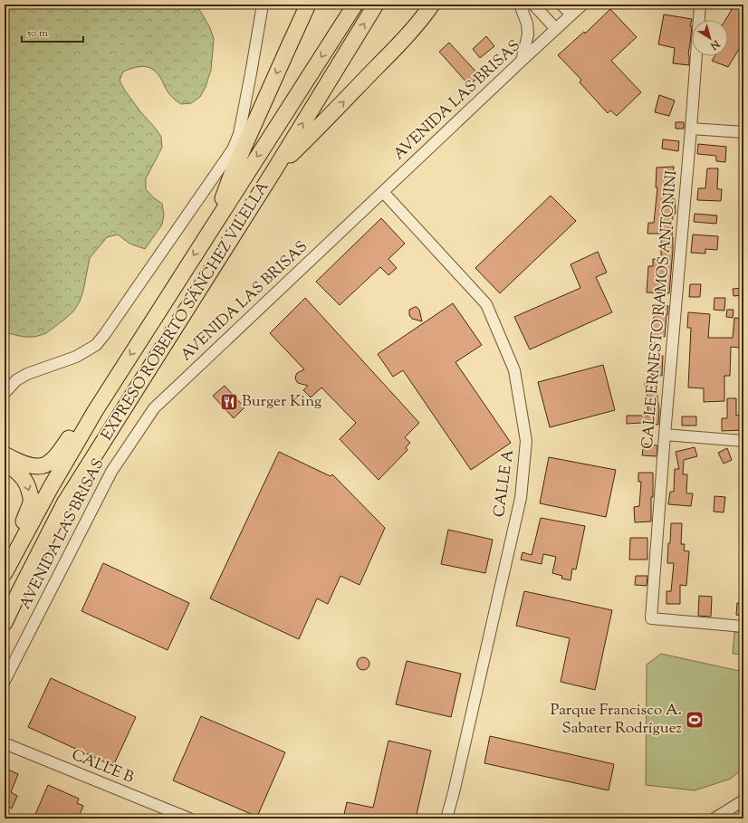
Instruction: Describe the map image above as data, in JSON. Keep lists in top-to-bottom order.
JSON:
{
  "streets": {
    "highway": ["EXPRESO ROBERTO SÁNCHEZ VILELLA"],
    "street": [
      "AVENIDA LAS BRISAS",
      "CALLE ERNESTO RAMOS ANTONINI",
      "CALLE A",
      "CALLE B"
    ]
  },
  "crossings": [
    ["AVENIDA LAS BRISAS", "CALLE A"]
  ],
  "places": {
    "restaurant": ["Burger King"],
    "sports": ["Parque Francisco A. Sabater Rodríguez"]
  },
  "scale_bar": "50 m",
  "north": "bottom right"
}
